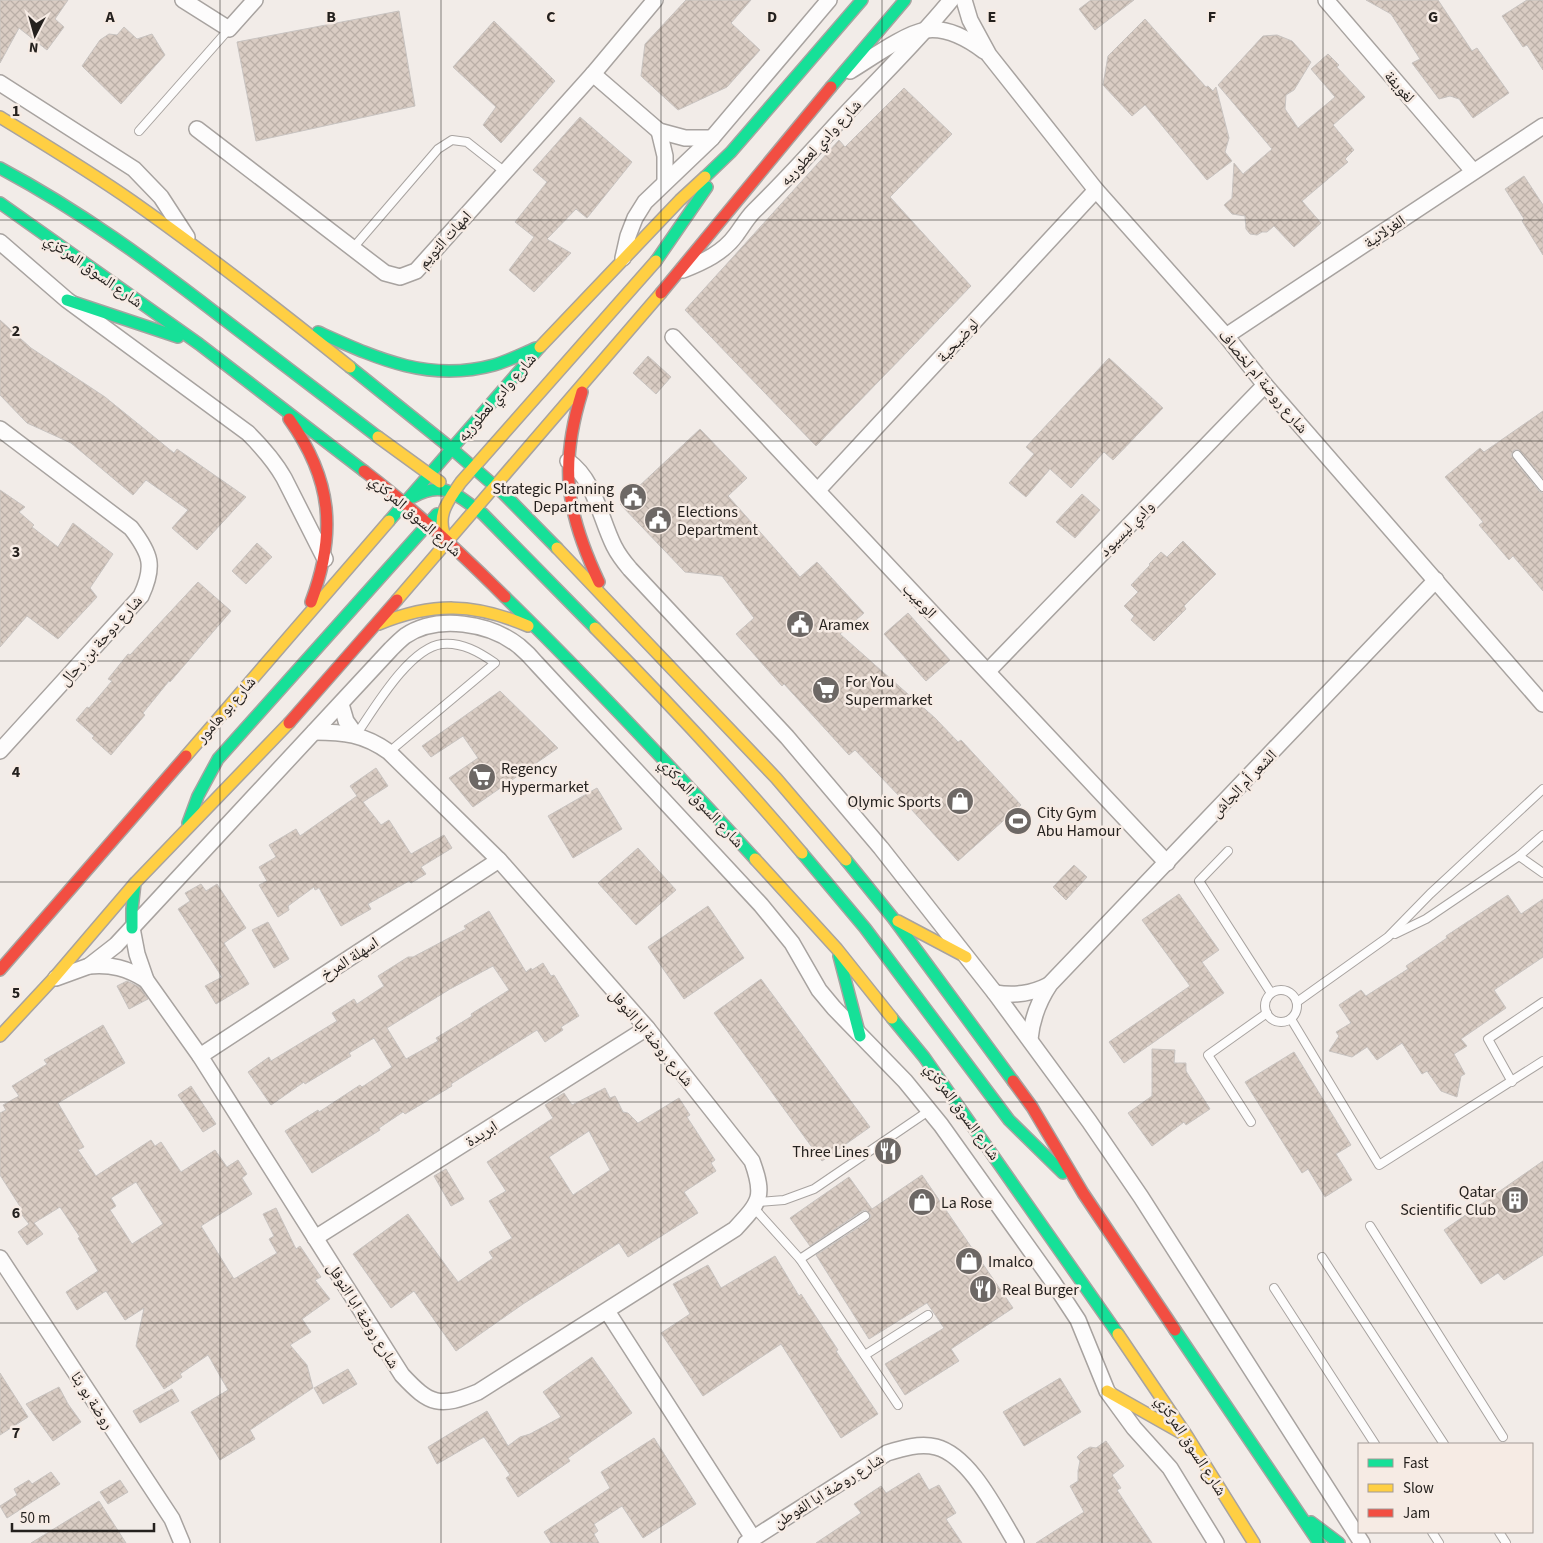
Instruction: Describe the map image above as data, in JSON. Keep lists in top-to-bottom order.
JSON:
{
  "streets": {
    "main road": ["شارع وادي لعطوريه", "شارع السوق المركزي", "شارع بو هامور"],
    "street": [
      "لغويفة",
      "الغزلانية",
      "امهات التويم",
      "لوضيحية",
      "شارع روضة ام لخصاف",
      "وادي ليسيود",
      "الوعيب",
      "شارع دوحة بن رحال",
      "الشعر أم الجاش",
      "اسهلة المرخ",
      "شارع روضة ابا النوفل",
      "ابريدة",
      "روضة بو بنّا",
      "شارع روضة ابا الفوطن"
    ]
  },
  "crossings": [
    ["لغويفة", "الغزلانية"],
    ["شارع وادي لعطوريه", "شارع روضة ام لخصاف"],
    ["شارع وادي لعطوريه", "شارع بو هامور"],
    ["الغزلانية", "شارع روضة ام لخصاف"],
    ["شارع السوق المركزي", "شارع بو هامور"],
    ["لوضيحية", "شارع روضة ام لخصاف"],
    ["لوضيحية", "الوعيب"],
    ["شارع روضة ام لخصاف", "وادي ليسيود"],
    ["شارع روضة ام لخصاف", "الشعر أم الجاش"],
    ["وادي ليسيود", "الوعيب"],
    ["الوعيب", "الشعر أم الجاش"],
    ["اسهلة المرخ", "شارع روضة ابا النوفل"],
    ["شارع روضة ابا النوفل", "ابريدة"]
  ],
  "places": {
    "public building": ["Strategic Planning Department", "Elections Department", "Aramex"],
    "supermarket": ["For You Supermarket", "Regency Hypermarket"],
    "shop": ["Olymic Sports", "La Rose", "Imalco"],
    "sports": ["City Gym Abu Hamour"],
    "restaurant": ["Three Lines", "Real Burger"],
    "building": ["Qatar Scientific Club"]
  },
  "legend": ["Fast", "Slow", "Jam"],
  "scale_bar": "50 m",
  "north": "bottom",
  "grid": {
    "columns": [
      "A",
      "B",
      "C",
      "D",
      "E",
      "F",
      "G"
    ],
    "rows": [
      "1",
      "2",
      "3",
      "4",
      "5",
      "6",
      "7"
    ]
  }
}
